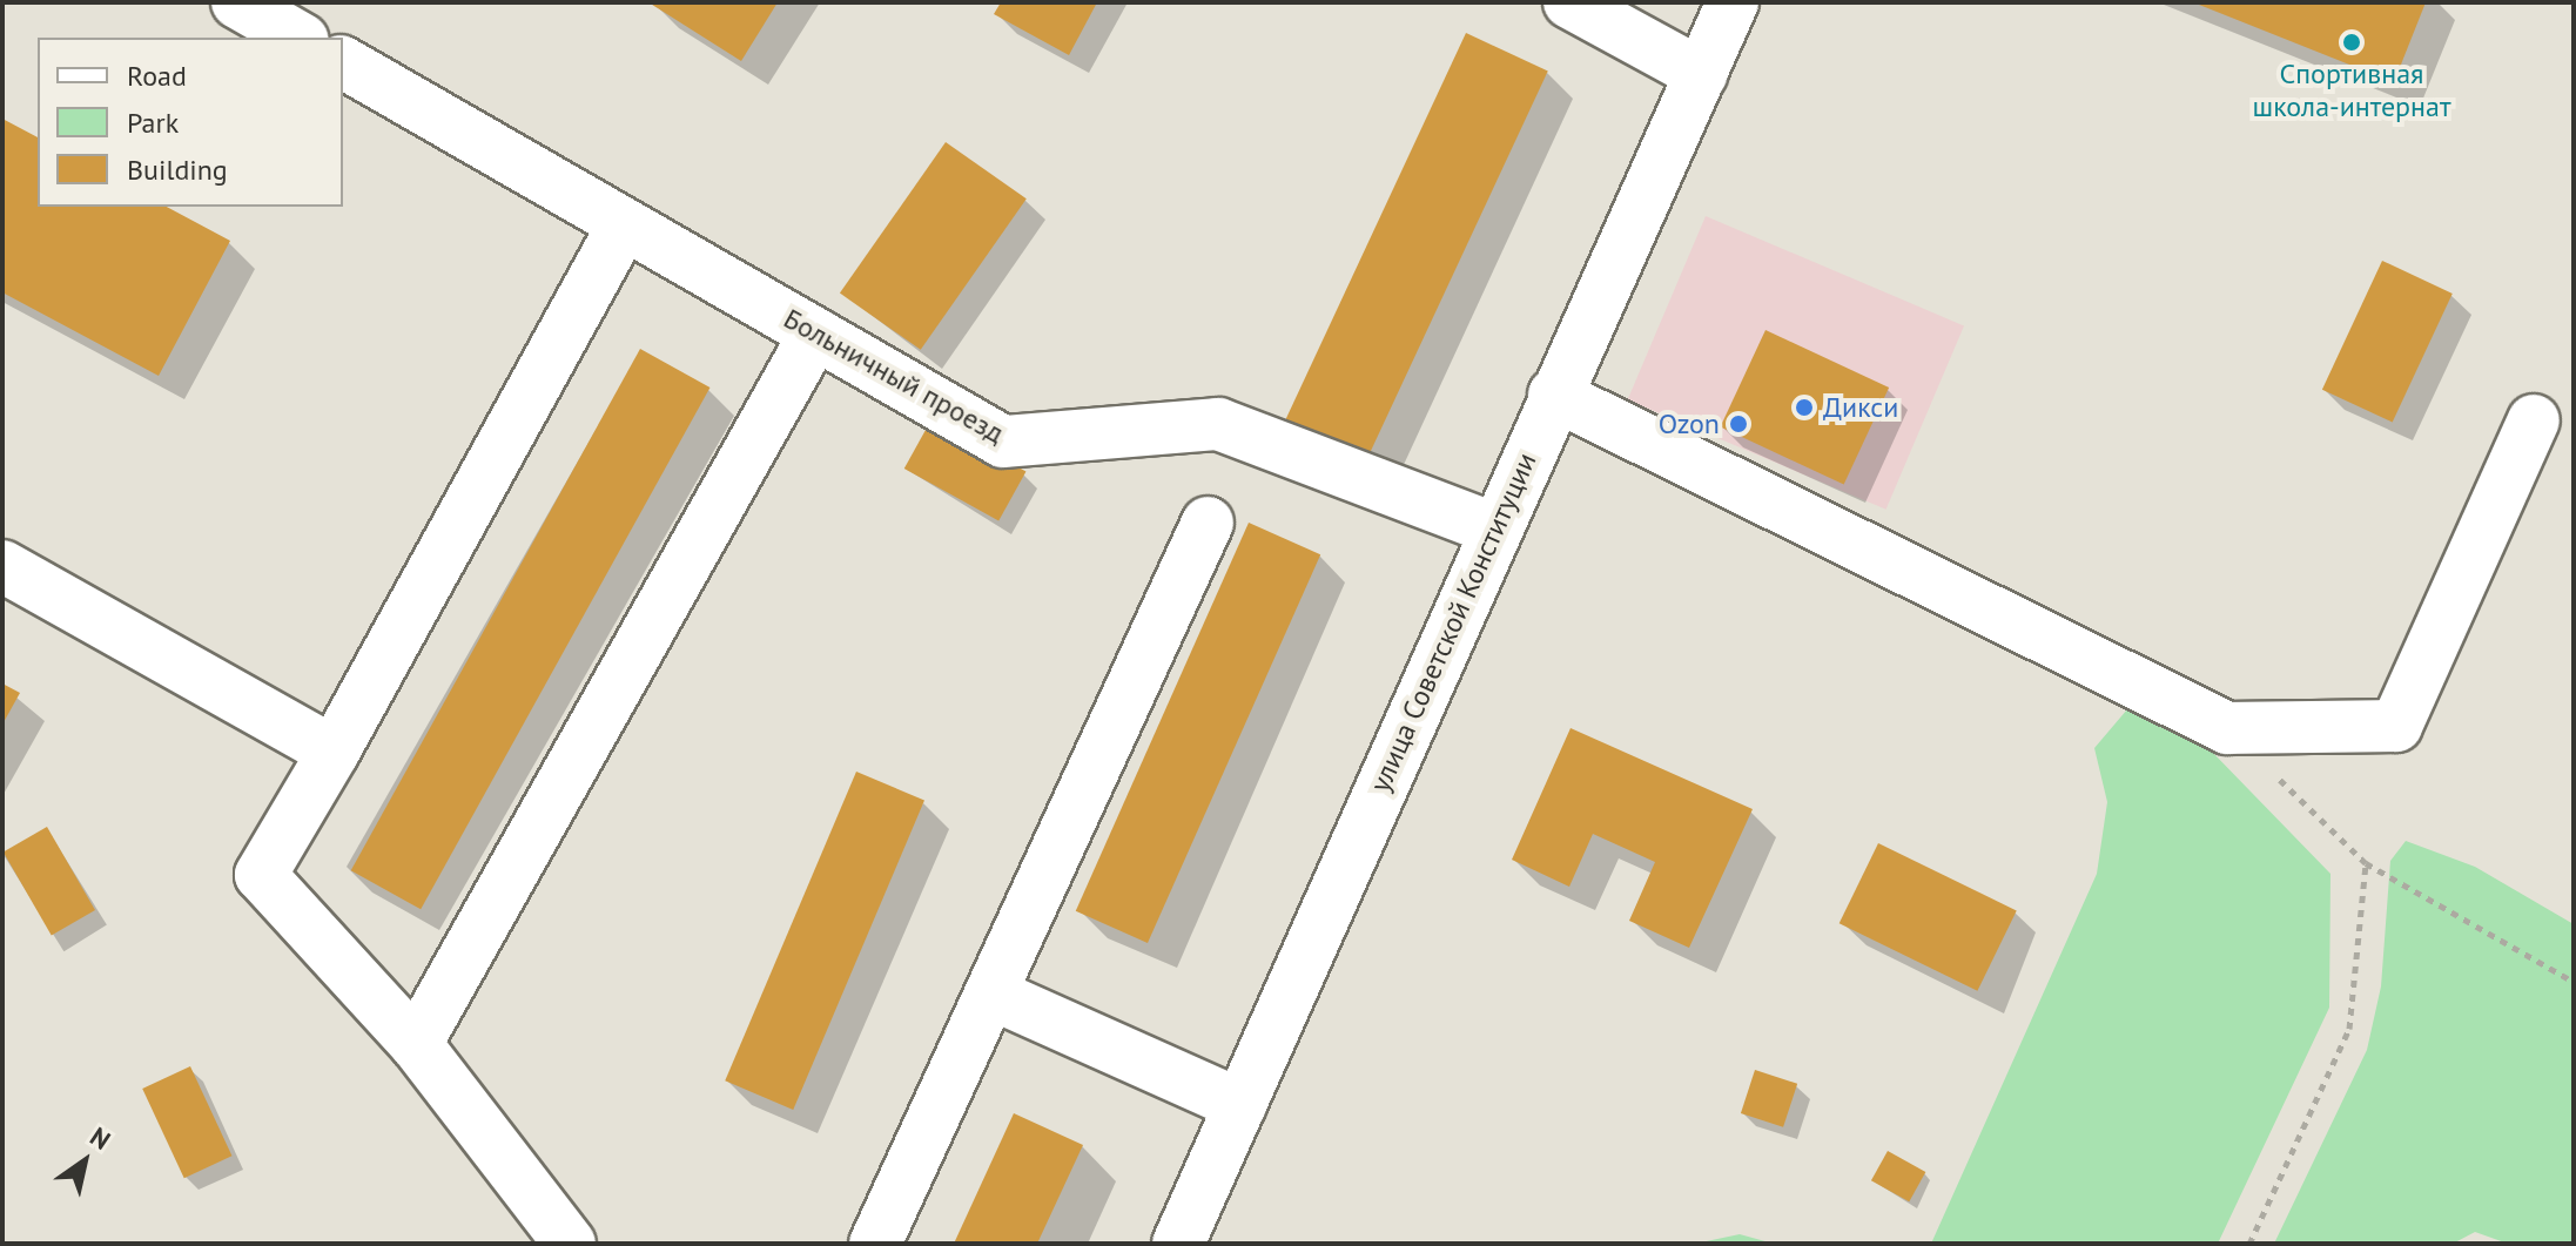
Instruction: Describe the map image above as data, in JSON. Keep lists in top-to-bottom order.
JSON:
{
  "streets": {
    "street": ["Больничный проезд", "улица Советской Конституции"]
  },
  "crossings": [
    ["Больничный проезд", "улица Советской Конституции"]
  ],
  "places": ["Спортивная школа-интернат", "Дикси", "Ozon"],
  "legend": ["Road", "Park", "Building"],
  "north": "top right"
}
